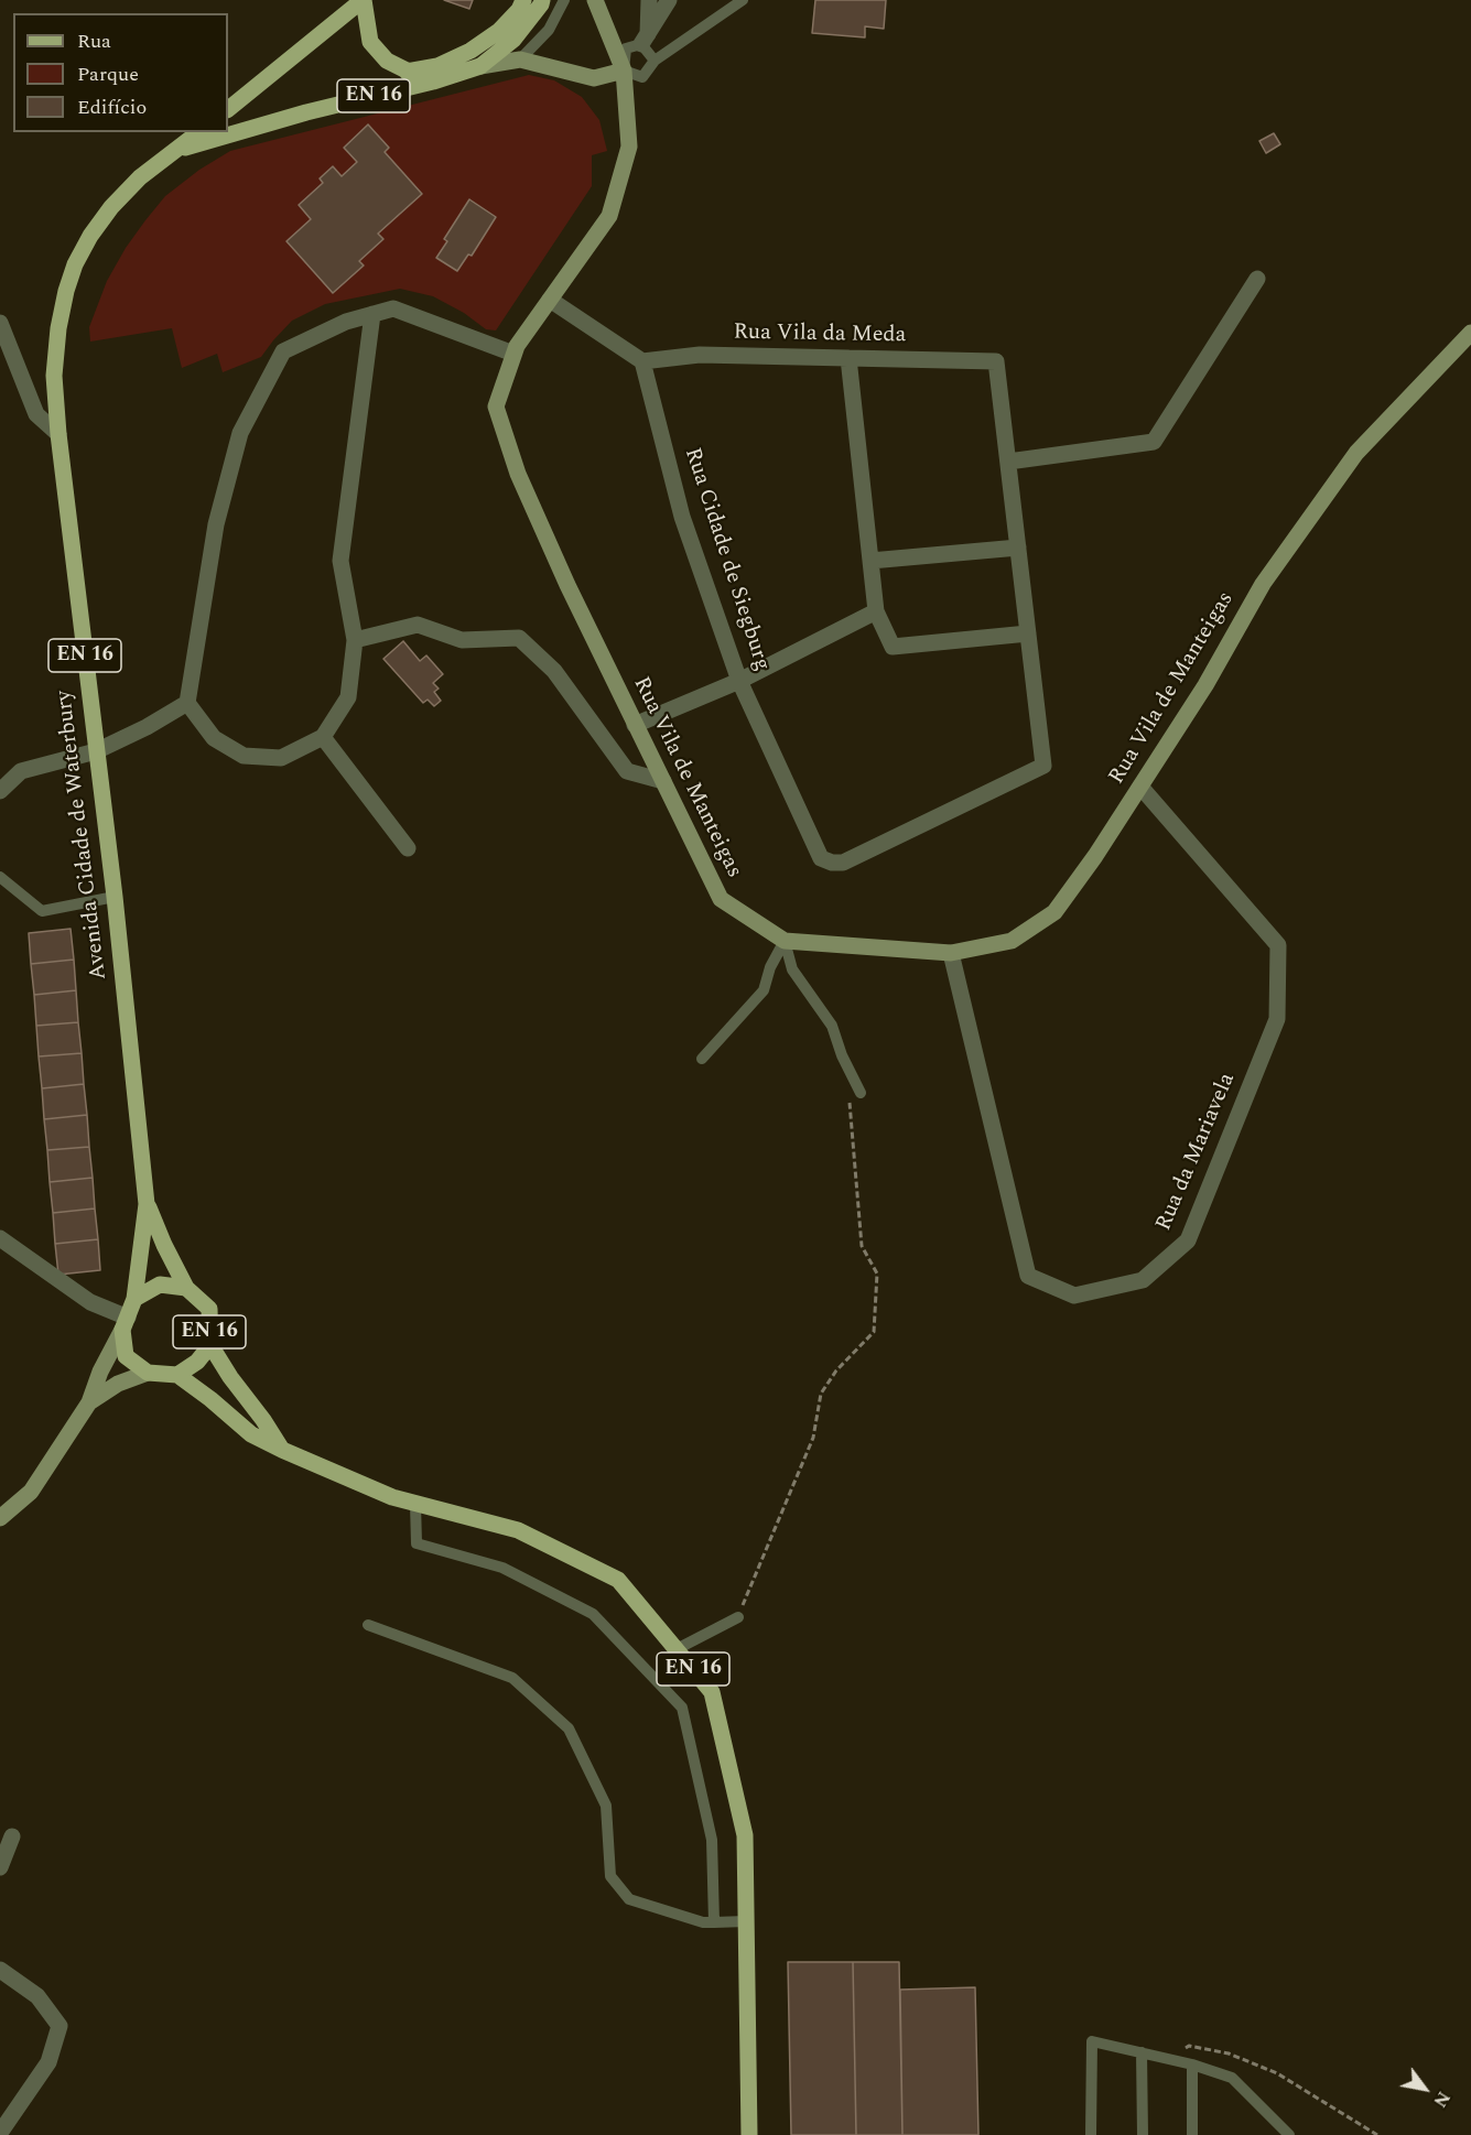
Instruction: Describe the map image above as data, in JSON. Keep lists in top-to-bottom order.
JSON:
{
  "streets": {
    "main road": ["EN 16", "Rua Vila de Manteigas", "Avenida Cidade de Waterbury"],
    "street": ["Rua Vila da Meda", "Rua Cidade de Siegburg", "Rua da Mariavela"]
  },
  "crossings": [
    ["EN 16", "Avenida Cidade de Waterbury"],
    ["Rua Vila da Meda", "Rua Cidade de Siegburg"],
    ["Rua Vila de Manteigas", "Rua da Mariavela"]
  ],
  "legend": ["Rua", "Parque", "Edifício"],
  "north": "bottom right"
}
